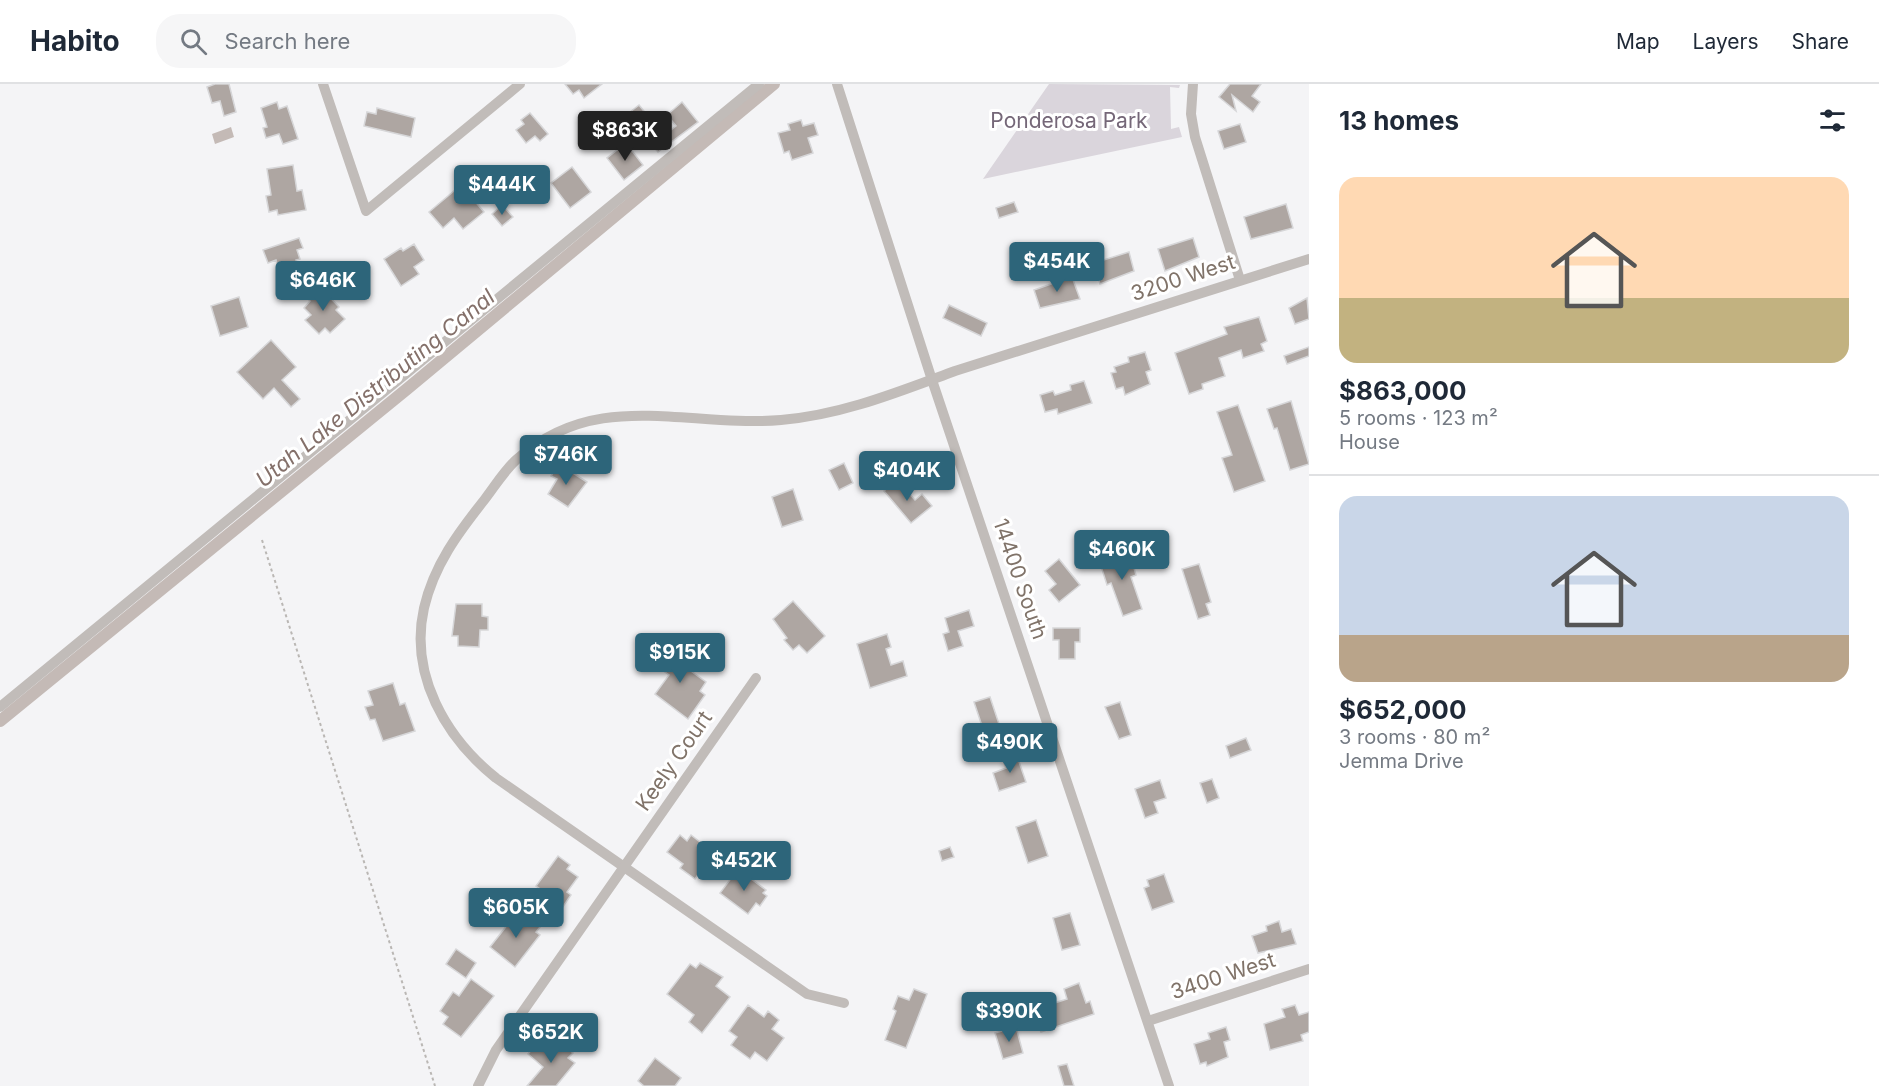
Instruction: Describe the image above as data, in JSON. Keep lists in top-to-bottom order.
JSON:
{
  "streets": {
    "street": [
      "3200 West",
      "14400 South",
      "Keely Court",
      "3400 West"
    ]
  },
  "crossings": [
    ["3200 West", "14400 South"],
    ["3200 West", "Keely Court"],
    ["14400 South", "3400 West"]
  ],
  "water": ["Utah Lake Distributing Canal"],
  "parks": ["Ponderosa Park"],
  "page": {
    "header": "Habito",
    "search": "Search here",
    "nav": ["Map", "Layers", "Share"],
    "heading": "13 homes",
    "price": [
      "$863K",
      "$444K",
      "$454K",
      "$646K",
      "$746K",
      "$404K",
      "$460K",
      "$915K",
      "$490K",
      "$452K",
      "$605K",
      "$390K",
      "$652K"
    ],
    "list": [
      {
        "name": "$863,000",
        "note": "5 rooms · 123 m² · House"
      },
      {
        "name": "$652,000",
        "note": "3 rooms · 80 m² · Jemma Drive"
      }
    ]
  }
}
